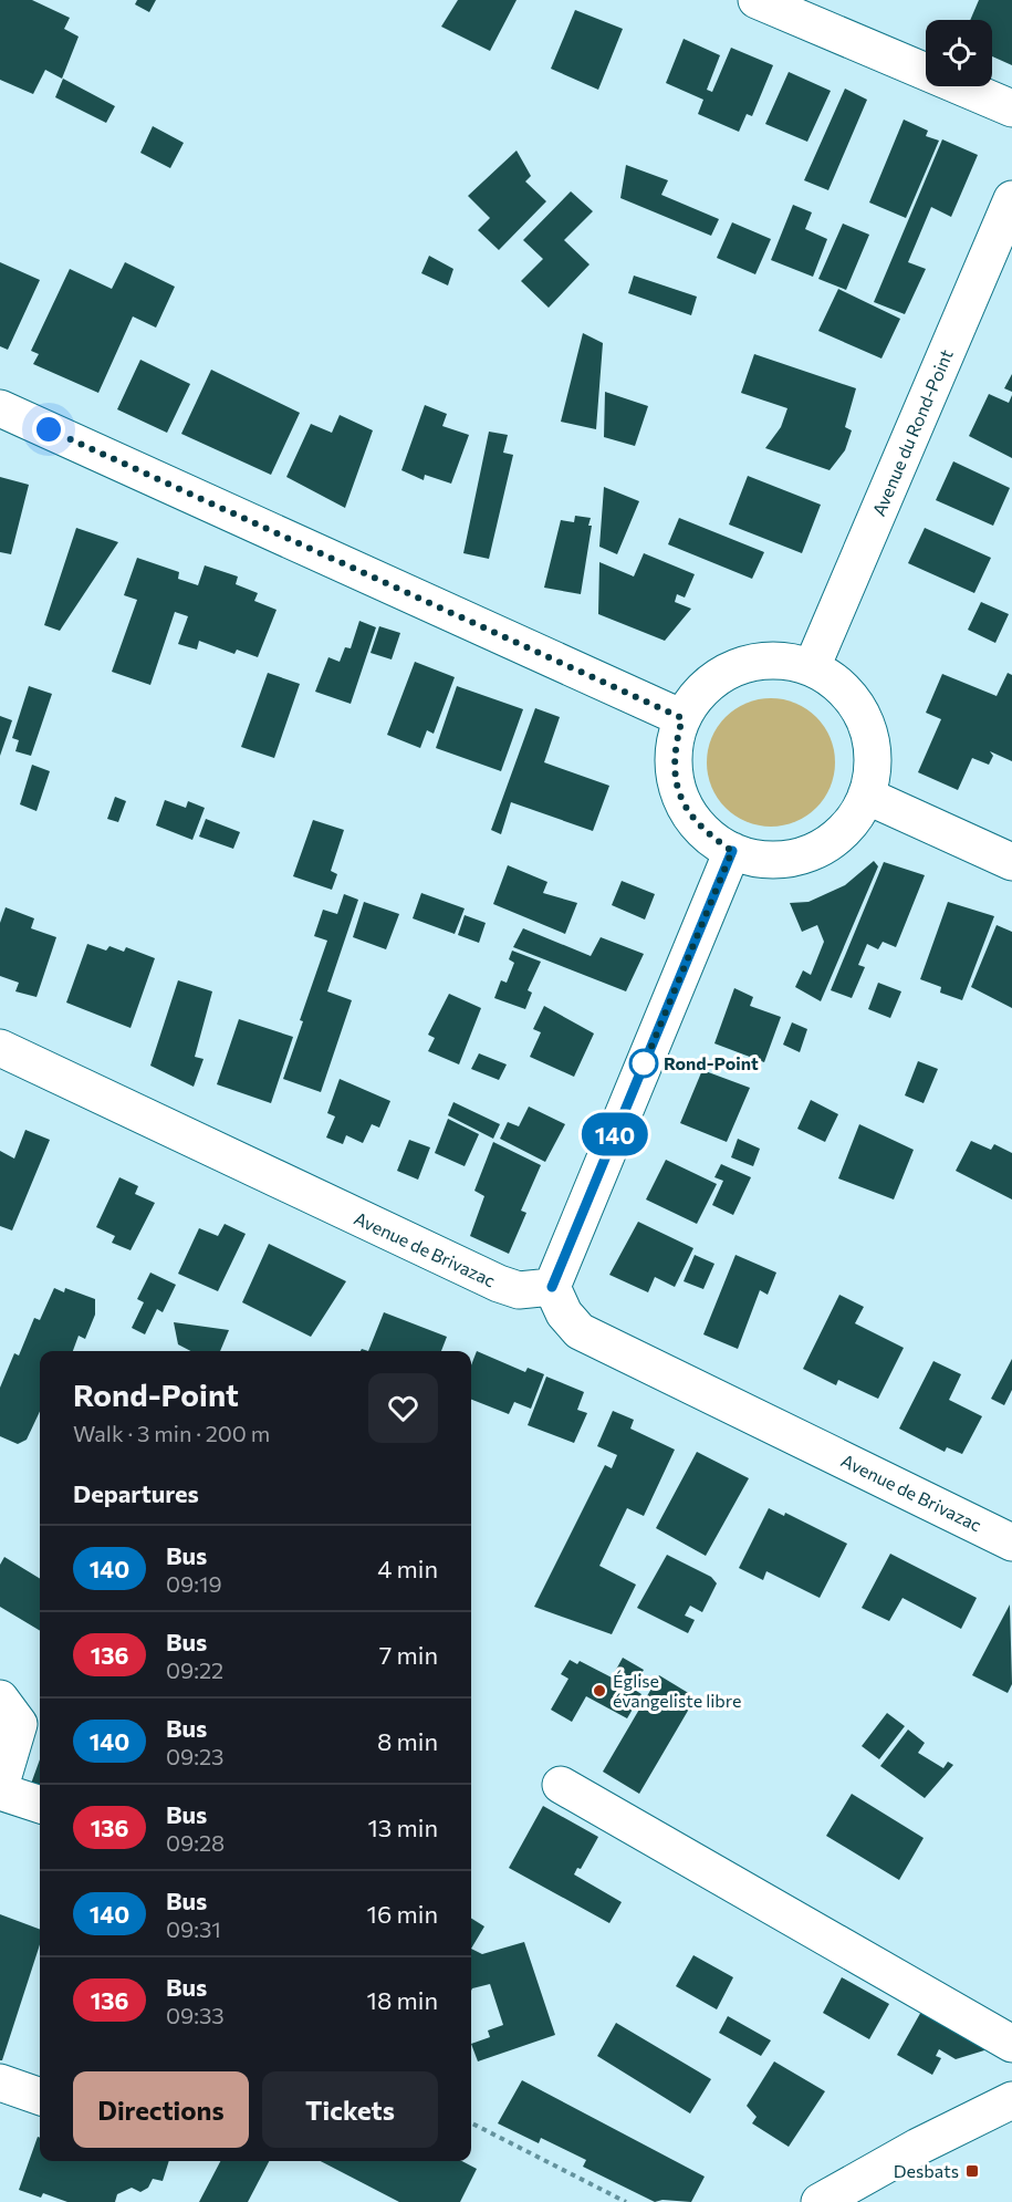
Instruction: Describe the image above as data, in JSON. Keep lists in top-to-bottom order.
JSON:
{
  "streets": {
    "street": ["Avenue du Rond-Point", "Avenue de Brivazac"]
  },
  "places": {
    "other": ["Rond-Point", "Église évangeliste libre"],
    "transit": ["Desbats"]
  },
  "lines": ["bus line 140"],
  "page": {
    "on_map": "140",
    "heading": [
      ["Rond-Point", "Walk · 3 min · 200 m"],
      "Departures"
    ],
    "list": [
      {
        "mark": "140",
        "name": "Bus",
        "note": "09:19",
        "value": "4 min"
      },
      {
        "mark": "136",
        "name": "Bus",
        "note": "09:22",
        "value": "7 min"
      },
      {
        "mark": "140",
        "name": "Bus",
        "note": "09:23",
        "value": "8 min"
      },
      {
        "mark": "136",
        "name": "Bus",
        "note": "09:28",
        "value": "13 min"
      },
      {
        "mark": "140",
        "name": "Bus",
        "note": "09:31",
        "value": "16 min"
      },
      {
        "mark": "136",
        "name": "Bus",
        "note": "09:33",
        "value": "18 min"
      }
    ],
    "buttons": ["Directions", "Tickets"]
  }
}
